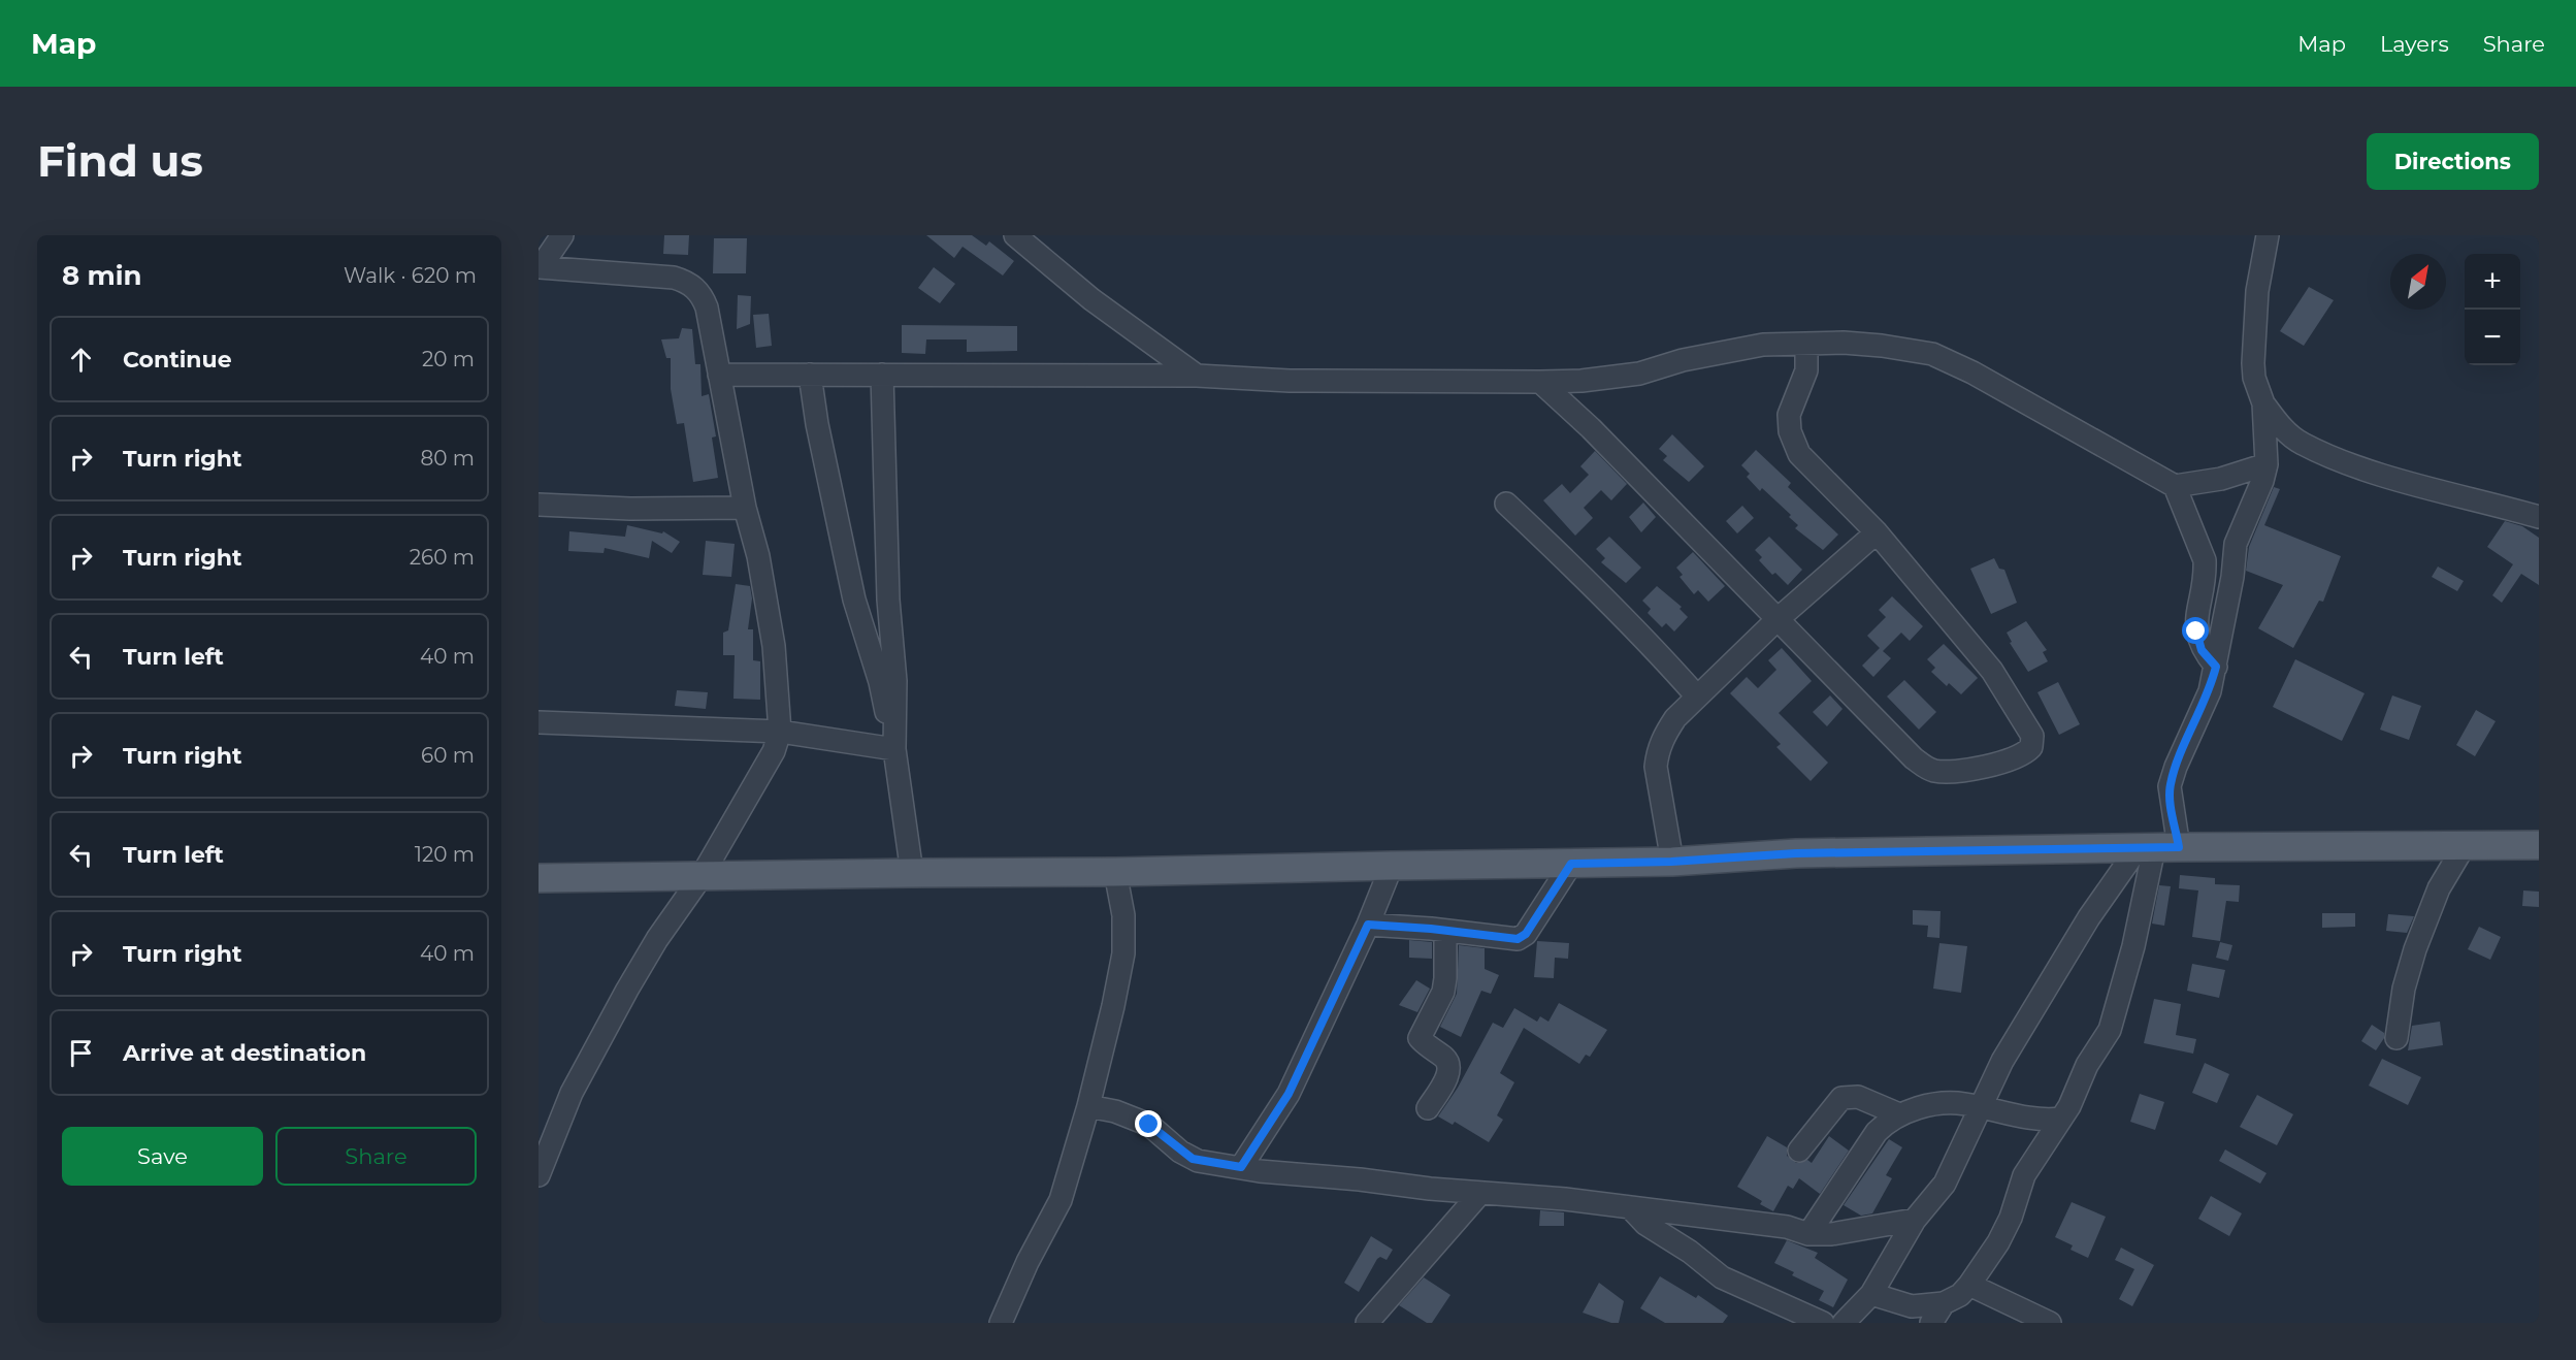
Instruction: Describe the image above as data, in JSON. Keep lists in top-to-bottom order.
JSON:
{
  "north": "top right",
  "page": {
    "header": "Map",
    "nav": ["Map", "Layers", "Share"],
    "buttons": [
      "Directions",
      ["Save", "Share"]
    ],
    "title": "Find us",
    "heading": ["8 min", "Walk · 620 m"],
    "map_buttons": ["+", "−"],
    "list": [
      ["Continue", "20 m"],
      ["Turn right", "80 m"],
      ["Turn right", "260 m"],
      ["Turn left", "40 m"],
      ["Turn right", "60 m"],
      ["Turn left", "120 m"],
      ["Turn right", "40 m"],
      "Arrive at destination"
    ]
  }
}
